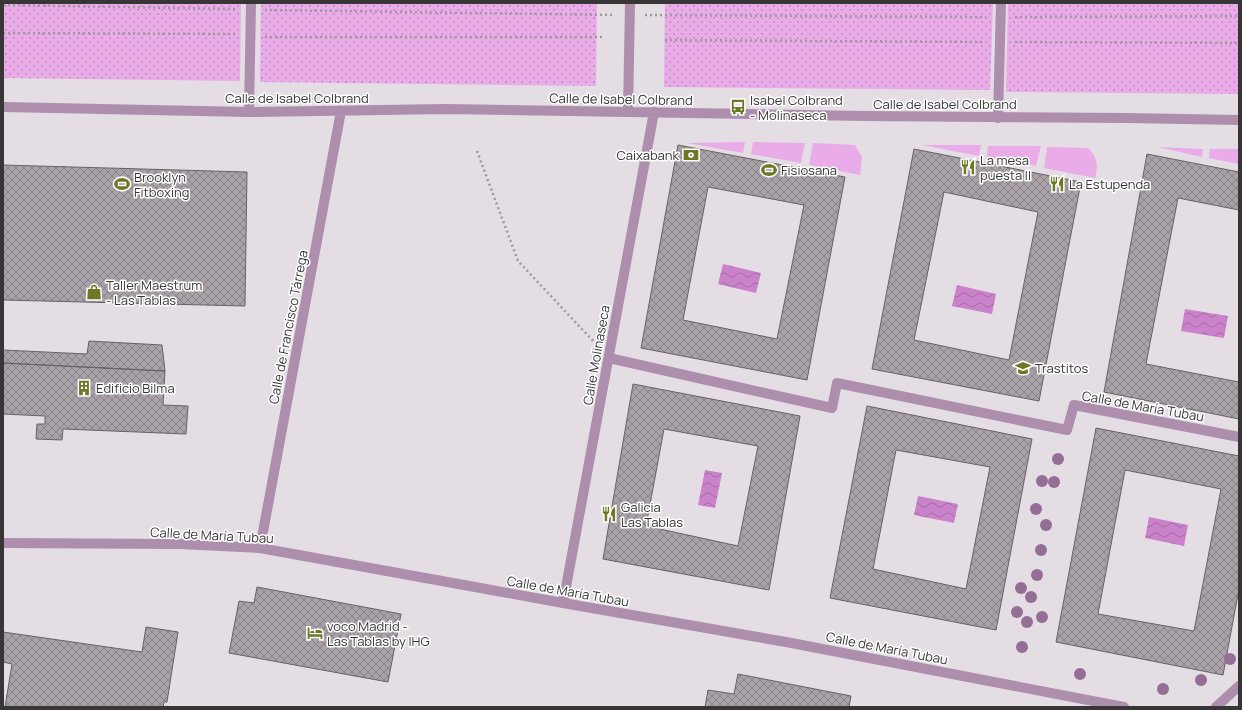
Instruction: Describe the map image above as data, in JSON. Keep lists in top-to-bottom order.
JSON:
{
  "streets": {
    "street": [
      "Calle de Isabel Colbrand",
      "Calle de Francisco Tárrega",
      "Calle Molinaseca",
      "Calle de María Tubau"
    ]
  },
  "crossings": [
    ["Calle de Isabel Colbrand", "Calle de Francisco Tárrega"],
    ["Calle de Isabel Colbrand", "Calle Molinaseca"],
    ["Calle de Francisco Tárrega", "Calle de María Tubau"],
    ["Calle Molinaseca", "Calle de María Tubau"]
  ],
  "places": {
    "bus stop": ["Isabel Colbrand - Molinaseca"],
    "bank": ["Caixabank"],
    "restaurant": ["La mesa puesta II", "La Estupenda", "Galicia Las Tablas"],
    "sports": ["Fisiosana", "Brooklyn Fitboxing"],
    "shop": ["Taller Maestrum - Las Tablas"],
    "school or university": ["Trastitos"],
    "building": ["Edificio Bilma"],
    "hotel": ["voco Madrid - Las Tablas by IHG"]
  }
}
